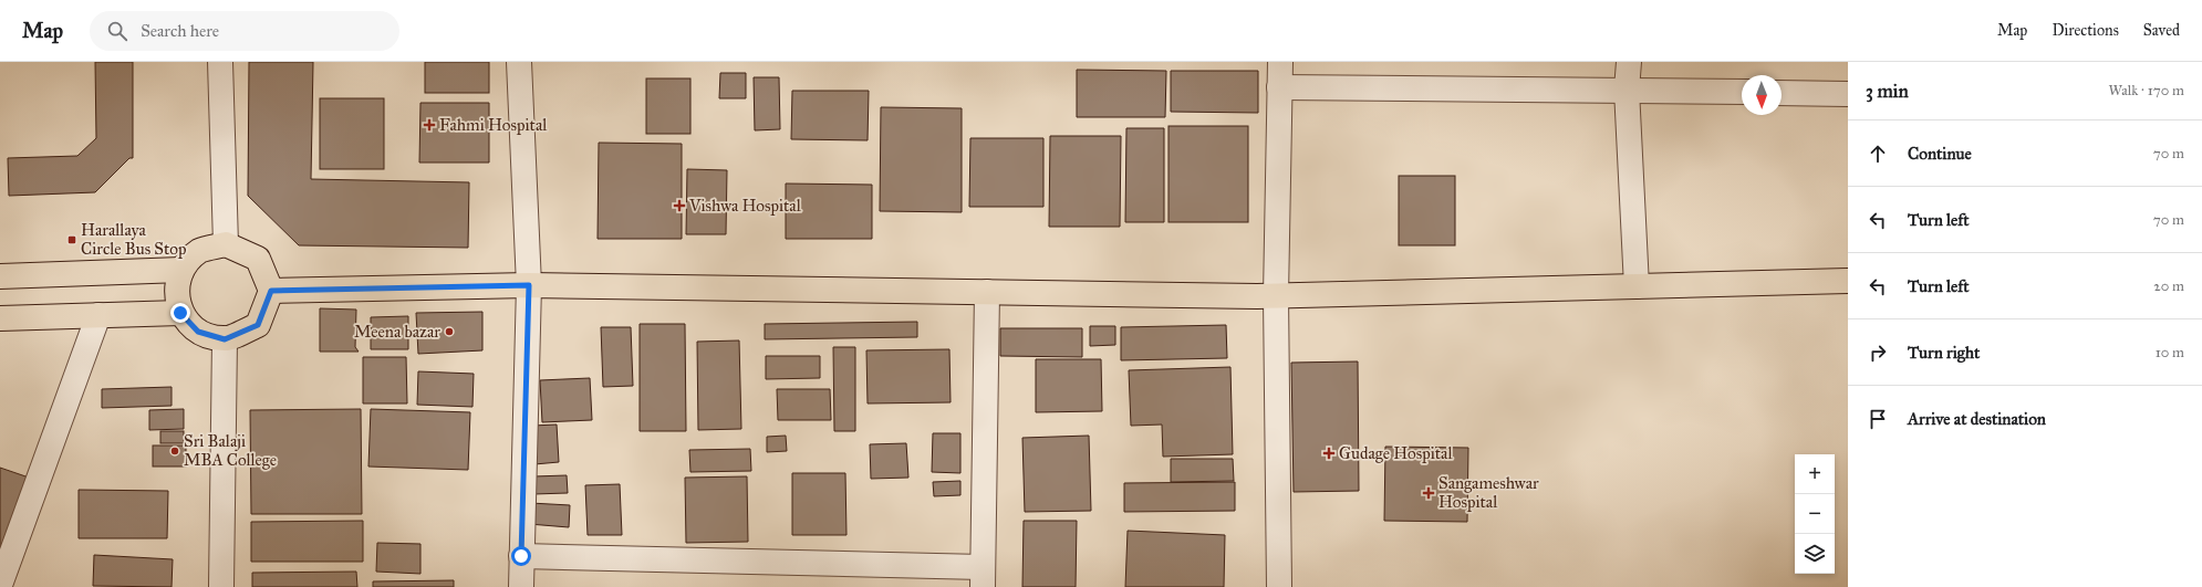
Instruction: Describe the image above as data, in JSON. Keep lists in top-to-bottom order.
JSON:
{
  "places": {
    "health": [
      "Fahmi Hospital",
      "Vishwa Hospital",
      "Gudage Hospital",
      "Sangameshwar Hospital"
    ],
    "transit": ["Harallaya Circle Bus Stop"],
    "other": ["Meena bazar", "Sri Balaji MBA College"]
  },
  "north": "bottom",
  "page": {
    "header": "Map",
    "search": "Search here",
    "nav": ["Map", "Directions", "Saved"],
    "heading": ["3 min", "Walk · 170 m"],
    "list": [
      ["Continue", "70 m"],
      ["Turn left", "70 m"],
      ["Turn left", "20 m"],
      ["Turn right", "10 m"],
      "Arrive at destination"
    ],
    "map_buttons": ["+", "−"]
  }
}
